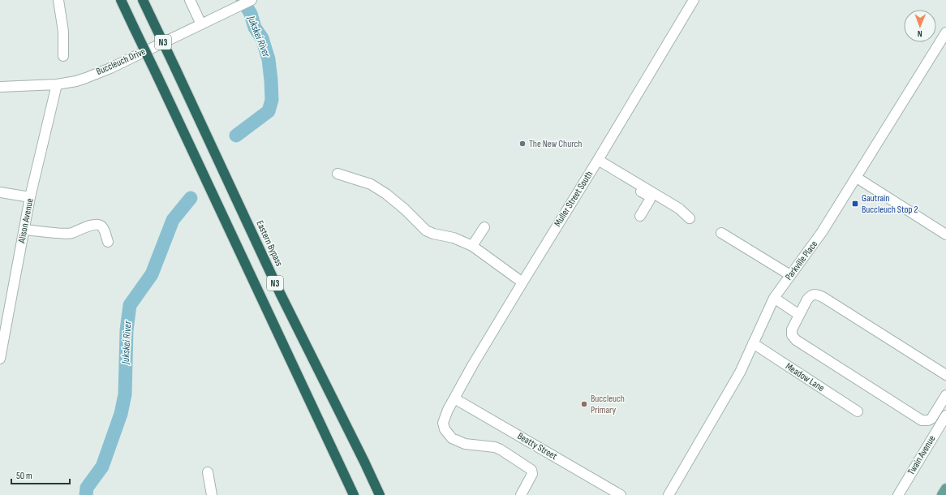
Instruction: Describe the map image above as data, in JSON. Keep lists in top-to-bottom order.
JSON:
{
  "streets": {
    "highway": ["N3", "Eastern Bypass"],
    "street": [
      "Buccleuch Drive",
      "Muller Street South",
      "Alison Avenue",
      "Parkville Place",
      "Meadow Lane",
      "Beatty Street",
      "Twain Avenue"
    ]
  },
  "crossings": [
    ["Buccleuch Drive", "Alison Avenue"],
    ["Muller Street South", "Beatty Street"],
    ["Parkville Place", "Meadow Lane"]
  ],
  "water": ["Jukskei River"],
  "places": {
    "other": ["The New Church", "Buccleuch Primary"],
    "transit": ["Gautrain Buccleuch Stop 2"]
  },
  "scale_bar": "50 m",
  "north": "bottom"
}
